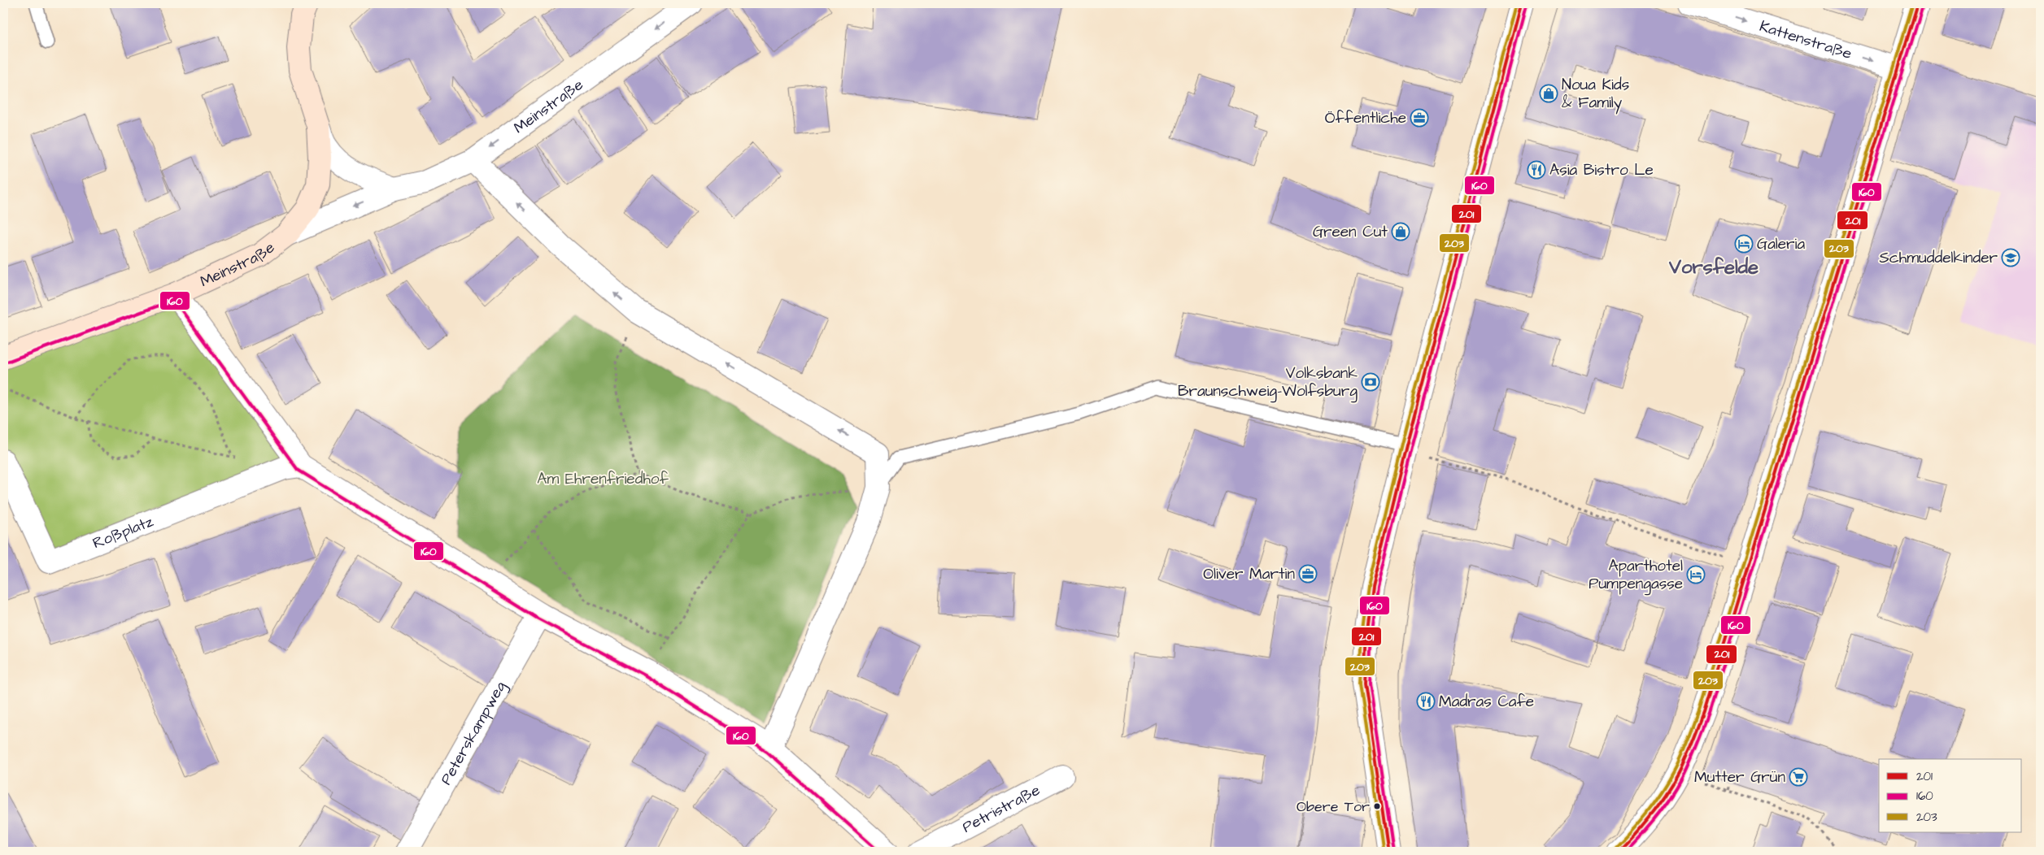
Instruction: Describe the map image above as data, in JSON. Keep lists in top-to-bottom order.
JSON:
{
  "streets": {
    "street": [
      "Kattenstraße",
      "Meinstraße",
      "Roßplatz",
      "Peterskampweg",
      "Petristraße"
    ]
  },
  "one_way": ["Kattenstraße", "Meinstraße"],
  "districts": ["Vorsfelde"],
  "parks": ["Am Ehrenfriedhof"],
  "places": {
    "shop": ["Noua Kids & Family", "Green Cut"],
    "office": ["Öffentliche", "Oliver Martin"],
    "restaurant": ["Asia Bistro Le", "Madras Cafe"],
    "hotel": ["Galeria", "Aparthotel Pumpengasse"],
    "school or university": ["Schmuddelkinder"],
    "bank": ["Volksbank Braunschweig-Wolfsburg"],
    "supermarket": ["Mutter Grün"],
    "other": ["Obere Tor"]
  },
  "lines": ["transit line 201", "transit line 203", "transit line 160"],
  "legend": ["201", "160", "203"]
}
